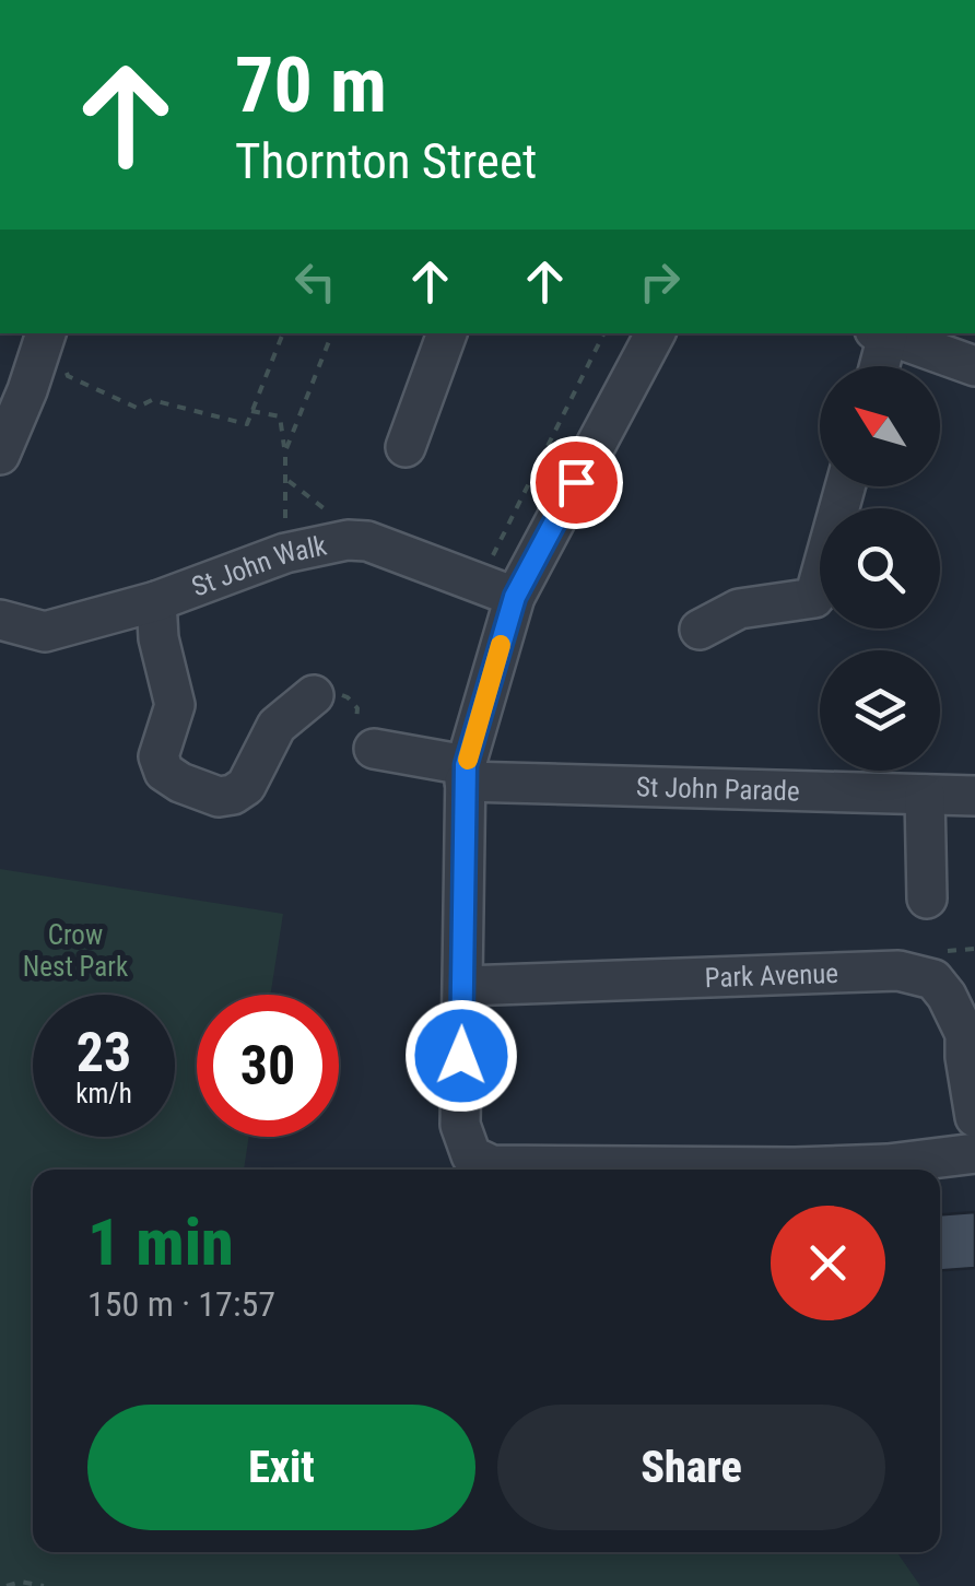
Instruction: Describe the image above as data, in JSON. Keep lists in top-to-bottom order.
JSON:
{
  "streets": {
    "street": ["St John Walk", "St John Parade", "Park Avenue"]
  },
  "parks": ["Crow Nest Park"],
  "north": "top left",
  "page": {
    "turn": ["70 m", "Thornton Street"],
    "speed": "23 km/h",
    "limit": "30",
    "heading": ["1 min", "150 m · 17:57"],
    "buttons": ["Exit", "Share"]
  }
}
